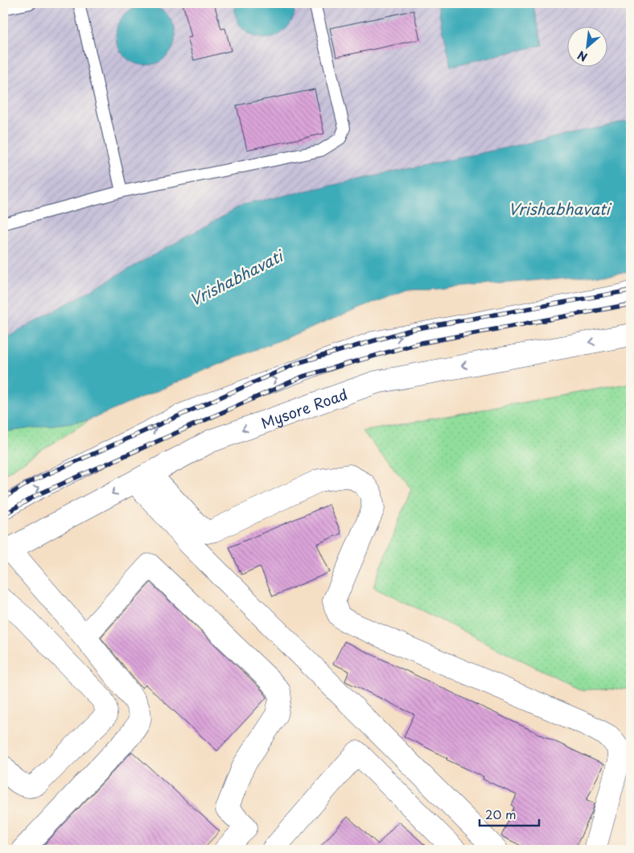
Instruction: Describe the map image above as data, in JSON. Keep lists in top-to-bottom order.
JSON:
{
  "streets": {
    "main road": ["Mysore Road"]
  },
  "water": ["Vrishabhavati"],
  "scale_bar": "20 m",
  "north": "bottom left"
}
